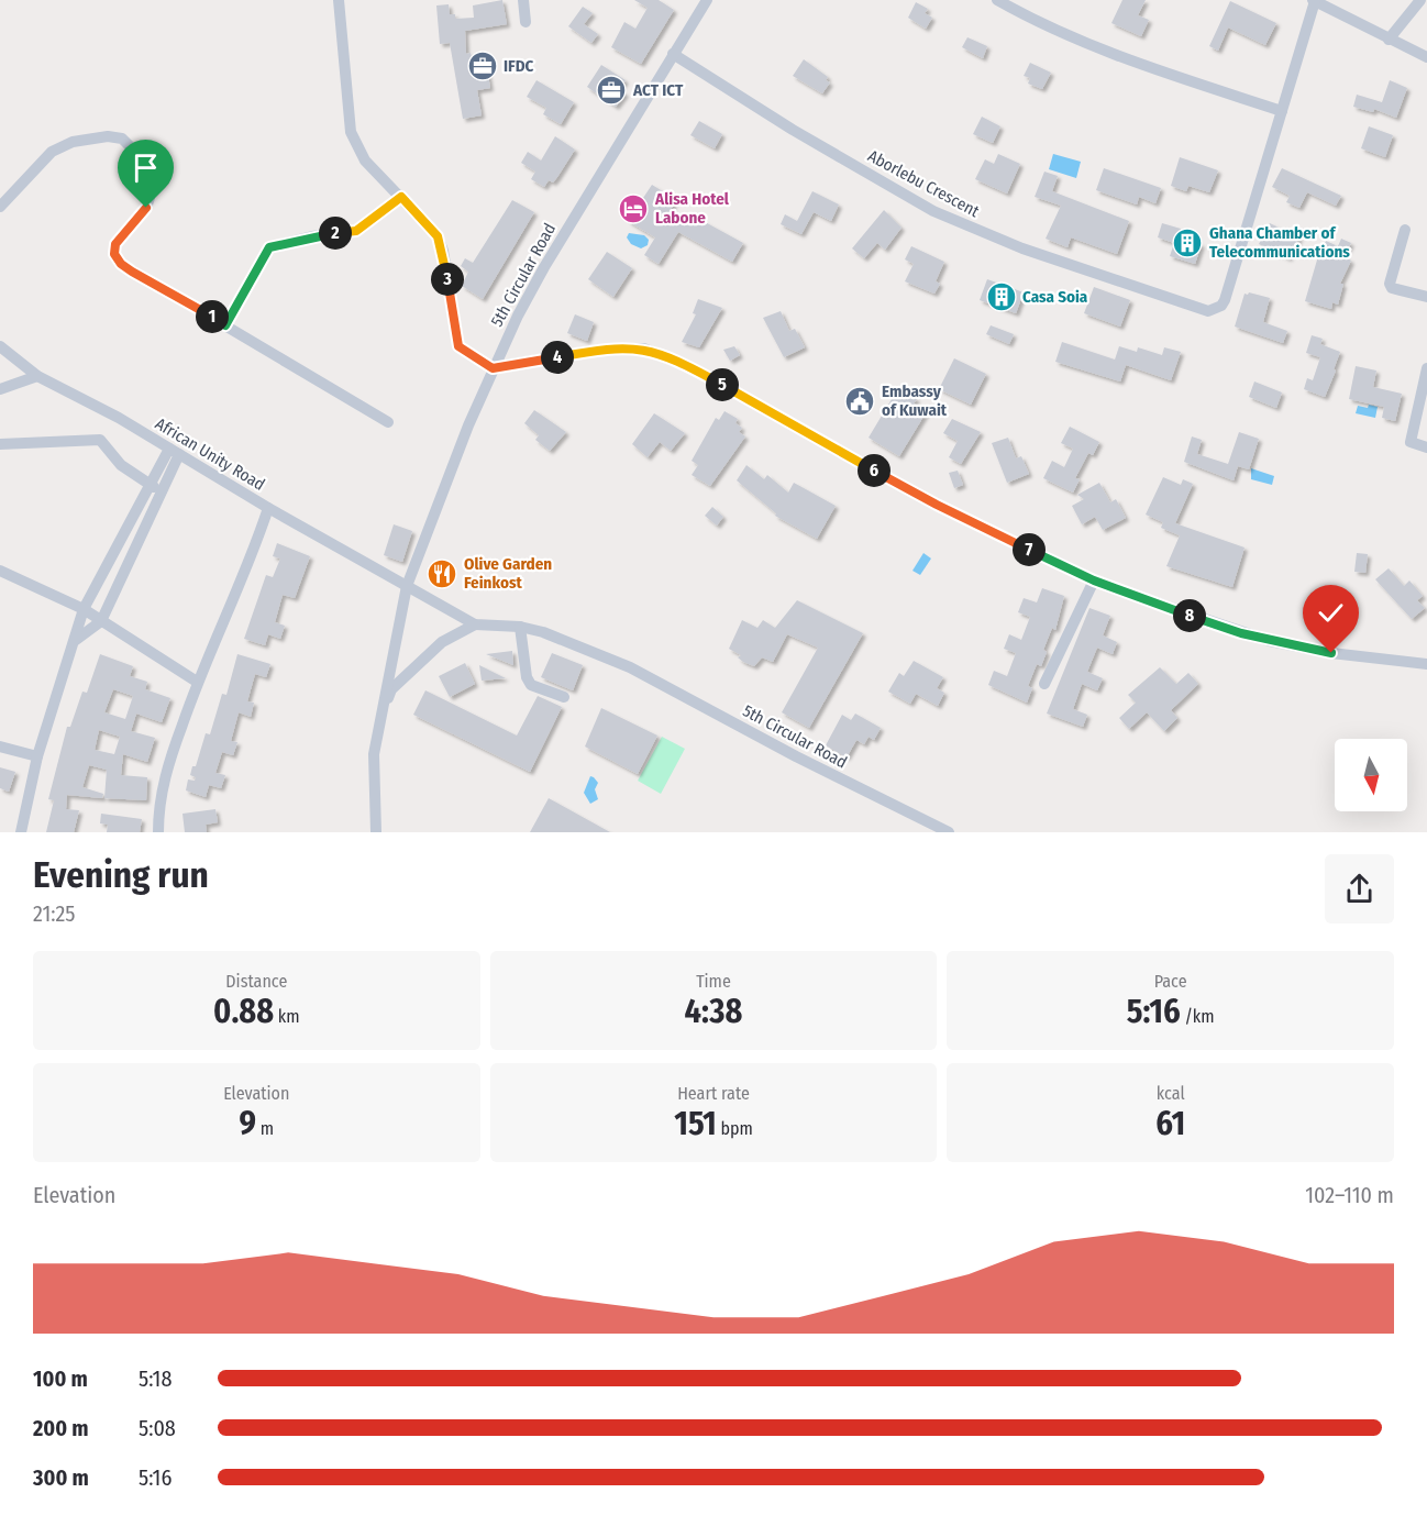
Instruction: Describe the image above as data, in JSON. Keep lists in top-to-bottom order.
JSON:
{
  "streets": {
    "street": ["Aborlebu Crescent", "5th Circular Road", "African Unity Road"]
  },
  "crossings": [
    ["Aborlebu Crescent", "5th Circular Road"],
    ["5th Circular Road", "African Unity Road"]
  ],
  "places": {
    "office": ["IFDC", "ACT ICT"],
    "hotel": ["Alisa Hotel Labone"],
    "building": ["Ghana Chamber of Telecommunications", "Casa Soia"],
    "public building": ["Embassy of Kuwait"],
    "restaurant": ["Olive Garden Feinkost"]
  },
  "north": "bottom",
  "page": {
    "pins": [
      "2",
      "3",
      "1",
      "4",
      "5",
      "6",
      "7",
      "8"
    ],
    "heading": ["Evening run", "21:25"],
    "stats": [
      ["Distance", "0.88 km"],
      ["Time", "4:38"],
      ["Pace", "5:16 /km"],
      ["Elevation", "9 m"],
      ["Heart rate", "151 bpm"],
      ["kcal", "61"]
    ],
    "chart": ["Elevation", "102–110 m"],
    "list": [
      {
        "name": "100 m",
        "note": "5:18"
      },
      {
        "name": "200 m",
        "note": "5:08"
      },
      {
        "name": "300 m",
        "note": "5:16"
      }
    ]
  }
}
